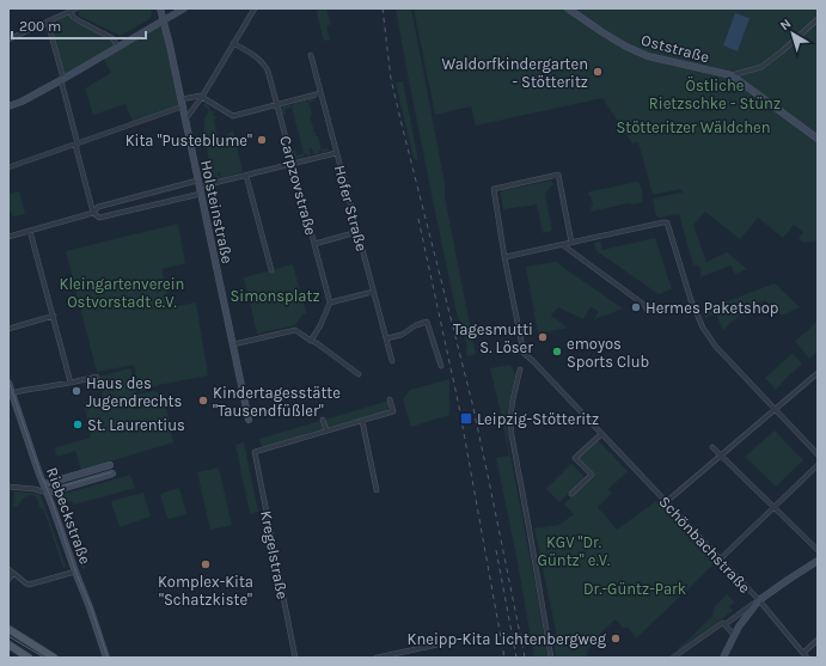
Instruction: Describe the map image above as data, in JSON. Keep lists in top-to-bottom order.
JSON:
{
  "streets": {
    "street": [
      "Oststraße",
      "Carpzovstraße",
      "Hofer Straße",
      "Holsteinstraße",
      "Riebeckstraße",
      "Schönbachstraße",
      "Kregelstraße"
    ]
  },
  "parks": [
    "Östliche Rietzschke - Stünz",
    "Stötteritzer Wäldchen",
    "Kleingartenverein Ostvorstadt e.V.",
    "Simonsplatz",
    "KGV \"Dr. Güntz\" e.V.",
    "Dr.-Güntz-Park"
  ],
  "places": {
    "other": [
      "Waldorfkindergarten - Stötteritz",
      "Kita \"Pusteblume\"",
      "Hermes Paketshop",
      "Tagesmutti S. Löser",
      "emoyos Sports Club",
      "Haus des Jugendrechts",
      "Kindertagesstätte \"Tausendfüßler\"",
      "St. Laurentius",
      "Komplex-Kita \"Schatzkiste\"",
      "Kneipp-Kita Lichtenbergweg"
    ],
    "transit": ["Leipzig-Stötteritz"]
  },
  "scale_bar": "200 m",
  "north": "top left"
}
